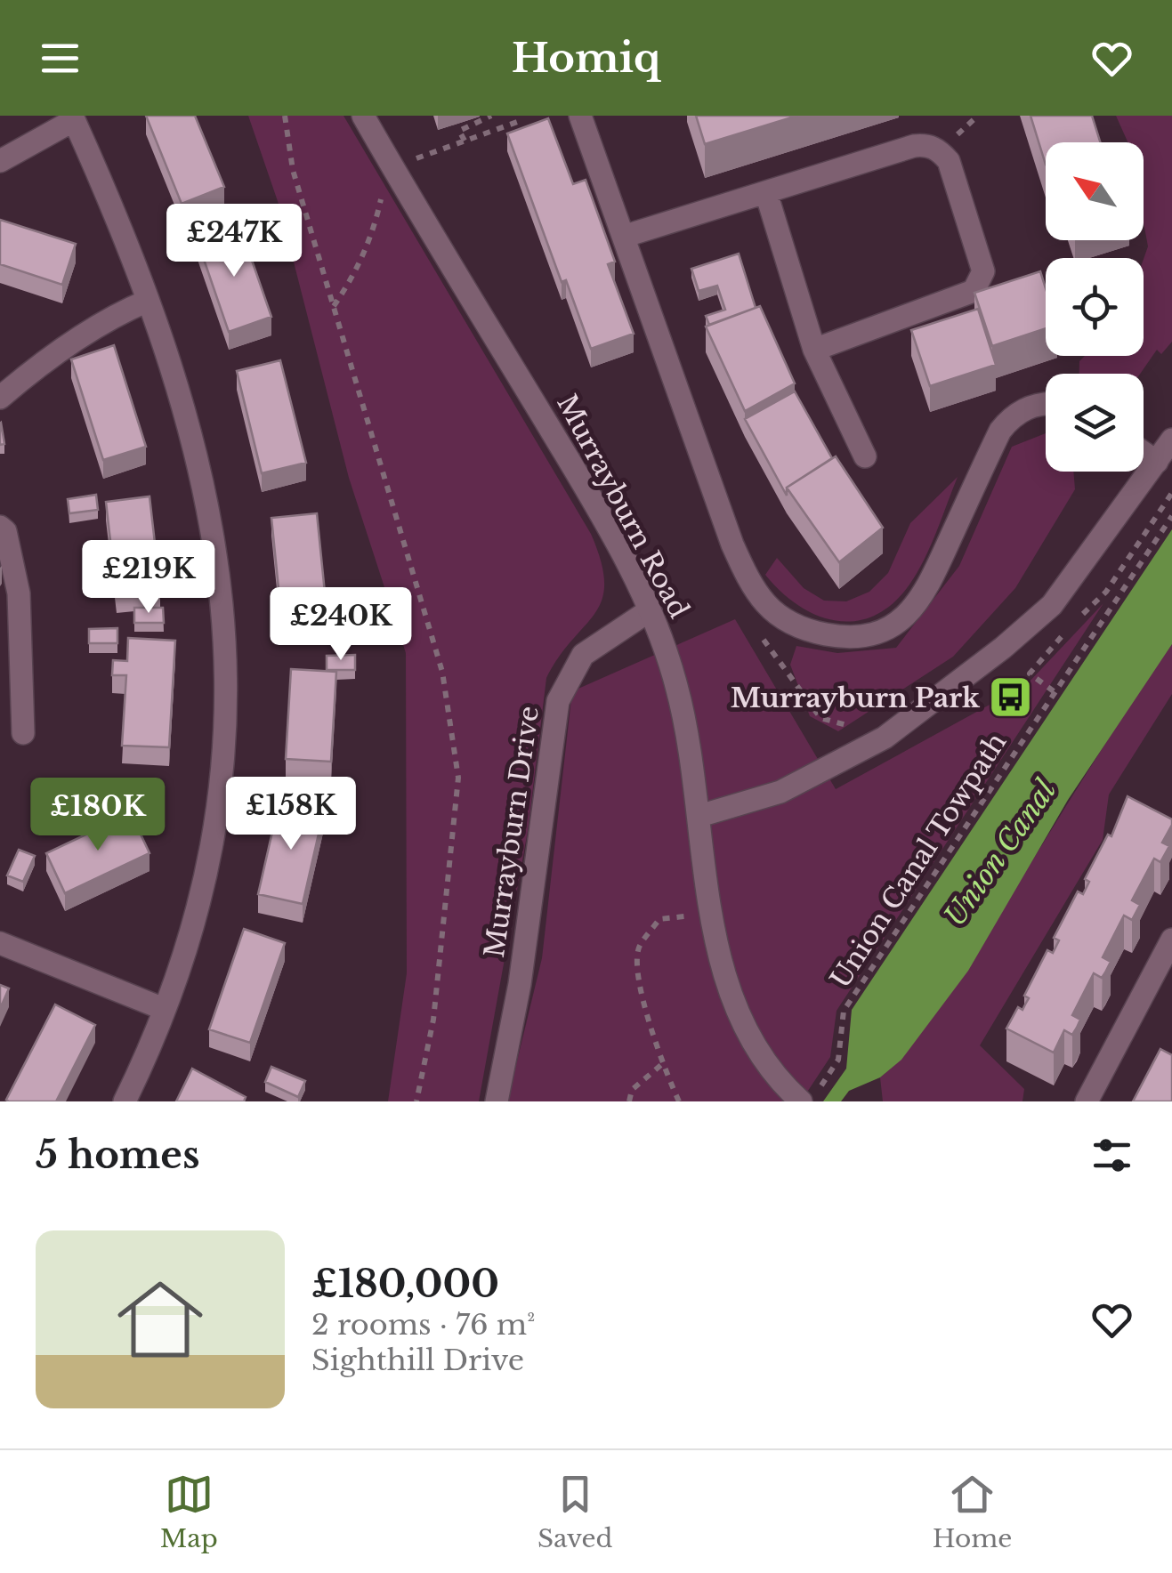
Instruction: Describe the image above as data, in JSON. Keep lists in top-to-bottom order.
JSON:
{
  "streets": {
    "street": ["Murrayburn Road", "Murrayburn Drive"],
    "path": ["Union Canal Towpath"]
  },
  "crossings": [
    ["Murrayburn Road", "Murrayburn Drive"]
  ],
  "water": ["Union Canal"],
  "places": {
    "bus stop": ["Murrayburn Park"]
  },
  "north": "top left",
  "page": {
    "header": "Homiq",
    "price": [
      "£247K",
      "£219K",
      "£240K",
      "£158K",
      "£180K"
    ],
    "heading": "5 homes",
    "list": [
      {
        "name": "£180,000",
        "note": "2 rooms · 76 m² · Sighthill Drive"
      }
    ],
    "tabs": ["Map", "Saved", "Home"]
  }
}
